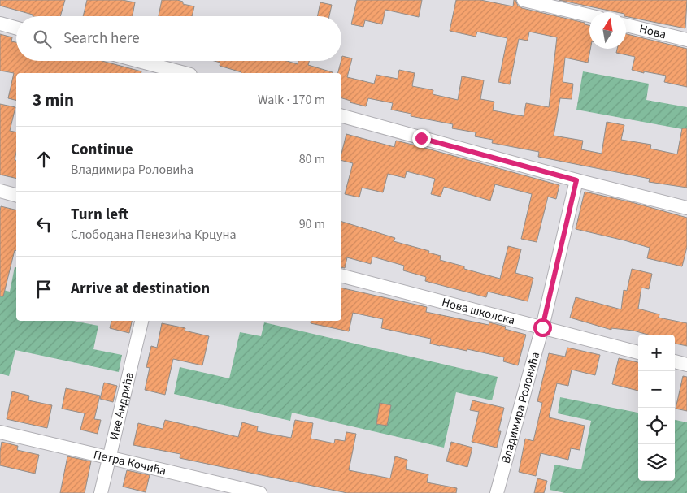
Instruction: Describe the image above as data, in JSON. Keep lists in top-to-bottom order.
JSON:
{
  "streets": {
    "street": [
      "Нова",
      "Нова школска",
      "Иве Андрића",
      "Владимира Роловића",
      "Петра Кочића"
    ]
  },
  "crossings": [
    ["Нова школска", "Владимира Роловића"],
    ["Иве Андрића", "Петра Кочића"]
  ],
  "north": "top",
  "page": {
    "search": "Search here",
    "heading": ["3 min", "Walk · 170 m"],
    "list": [
      ["Continue", "Владимира Роловића", "80 m"],
      ["Turn left", "Слободана Пенезића Крцуна", "90 m"],
      "Arrive at destination"
    ],
    "map_buttons": ["+", "−"]
  }
}
